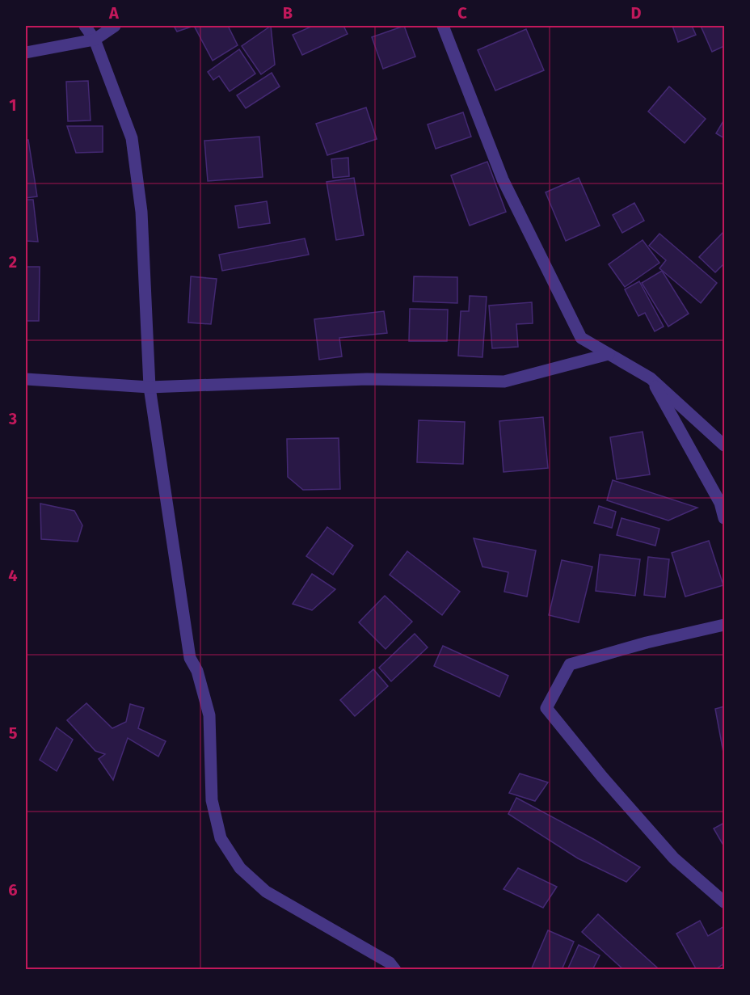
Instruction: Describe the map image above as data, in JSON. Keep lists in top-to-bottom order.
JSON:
{
  "grid": {
    "columns": [
      "A",
      "B",
      "C",
      "D"
    ],
    "rows": [
      "1",
      "2",
      "3",
      "4",
      "5",
      "6"
    ]
  }
}
